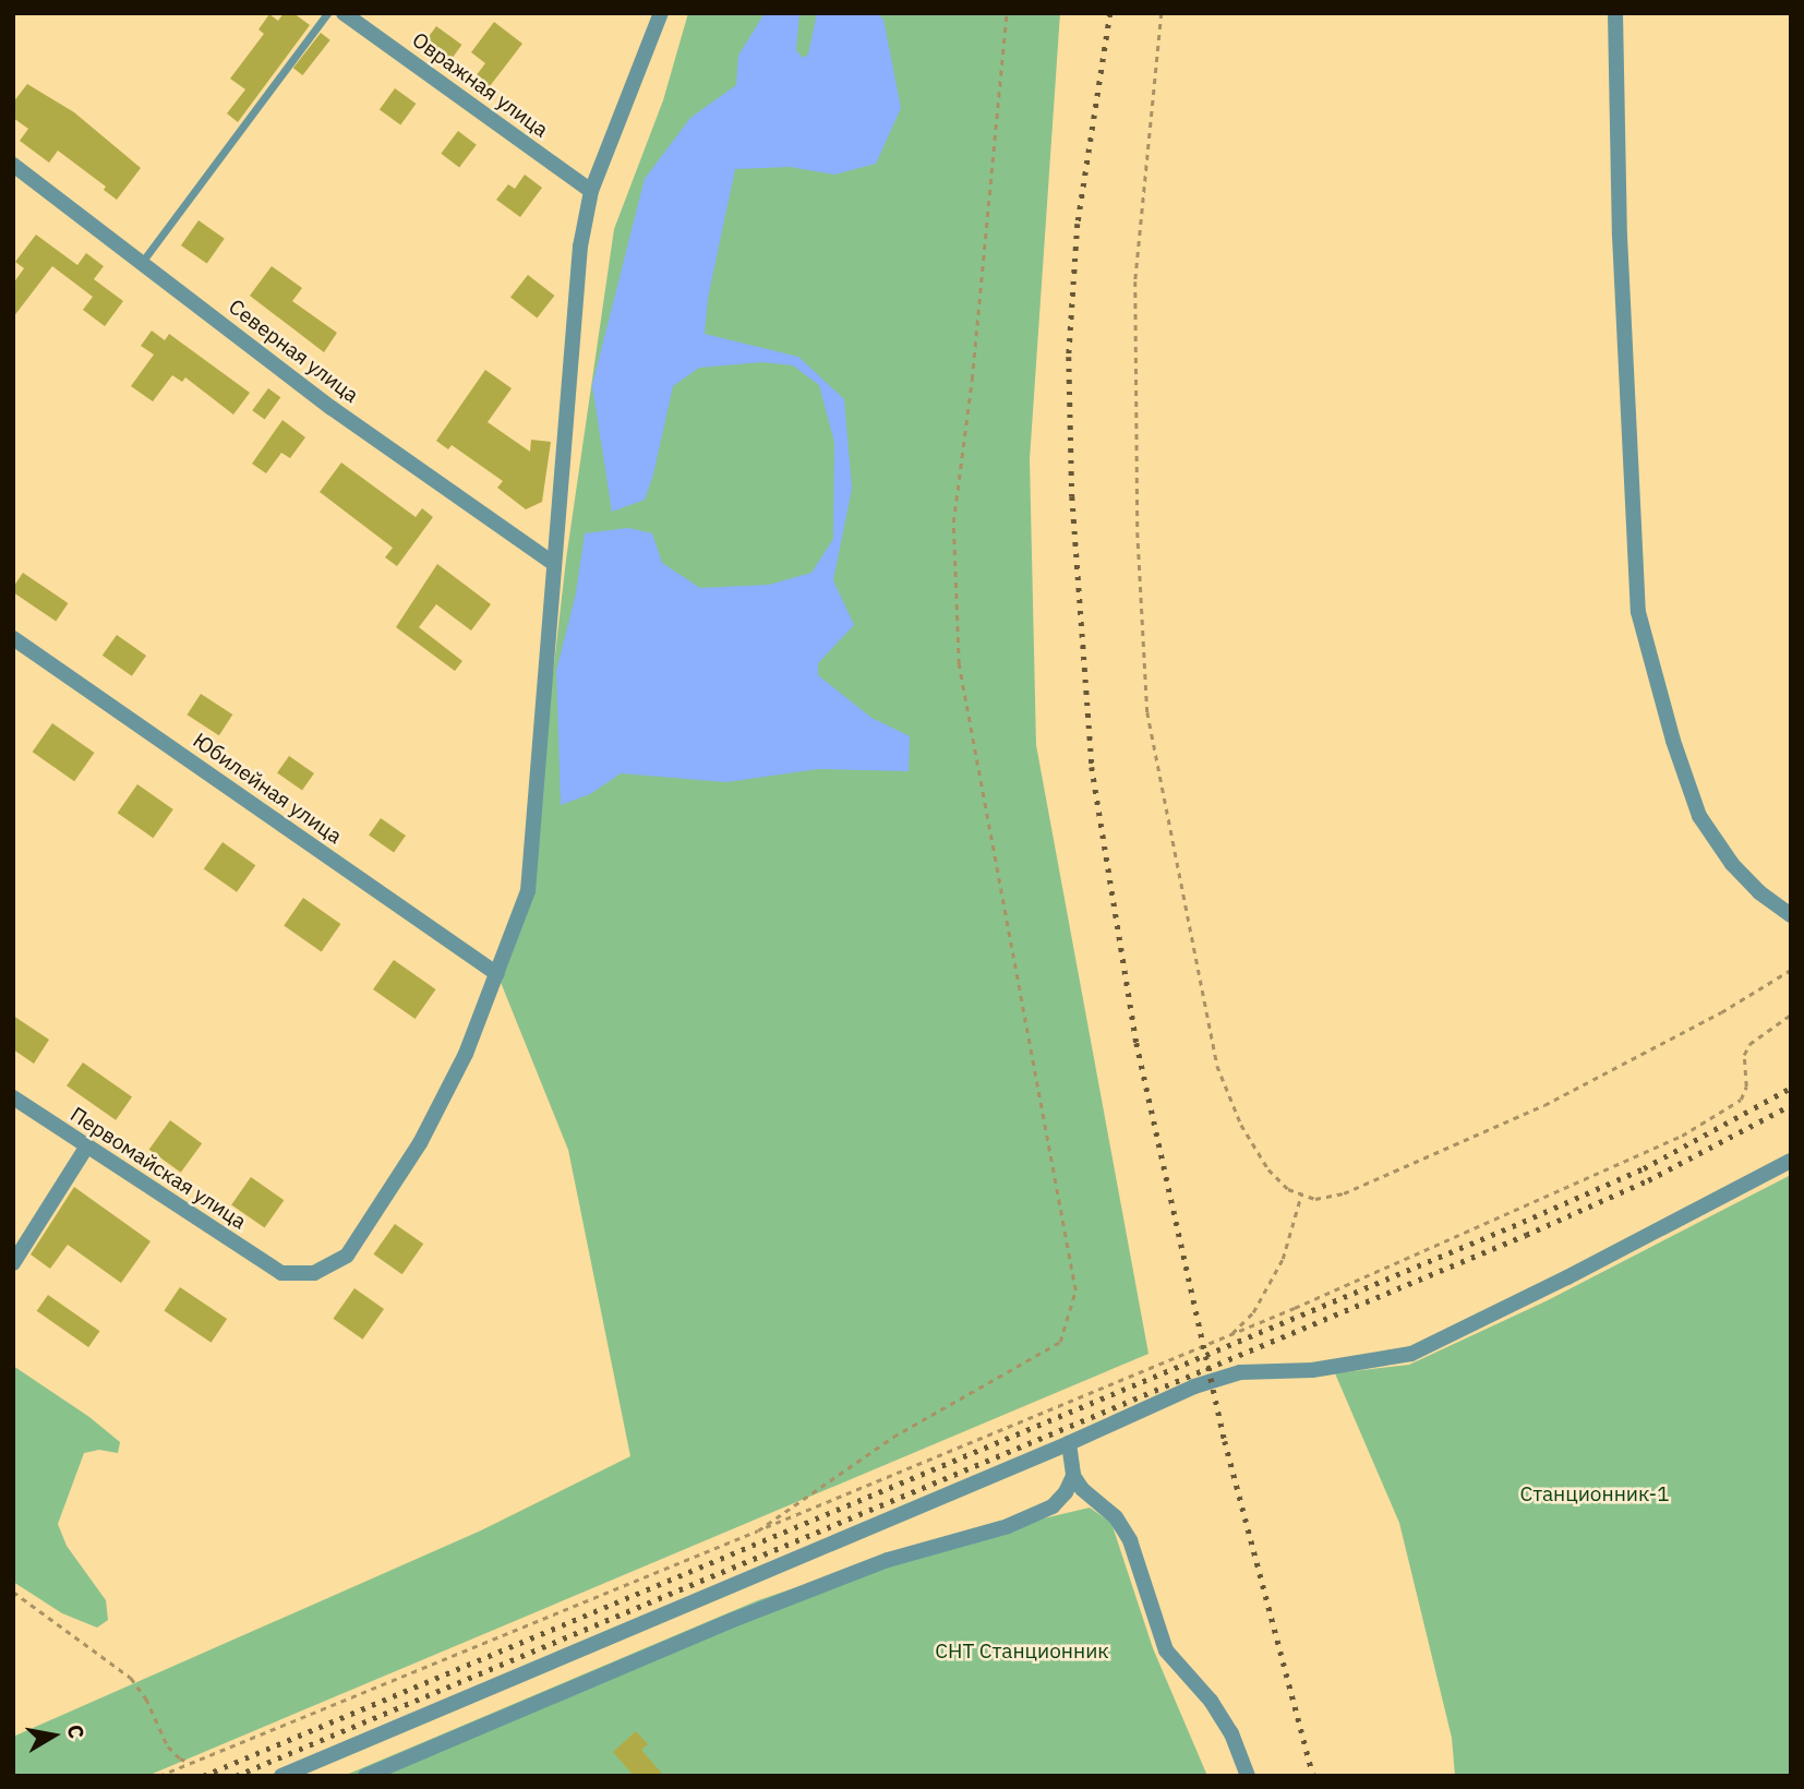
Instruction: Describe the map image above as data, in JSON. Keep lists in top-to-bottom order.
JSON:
{
  "streets": {
    "street": [
      "Овражная улица",
      "Северная улица",
      "Юбилейная улица",
      "Первомайская улица"
    ]
  },
  "crossings": [
    ["Юбилейная улица", "Первомайская улица"]
  ],
  "parks": ["Станционник-1", "СНТ Станционник"],
  "north": "right"
}
